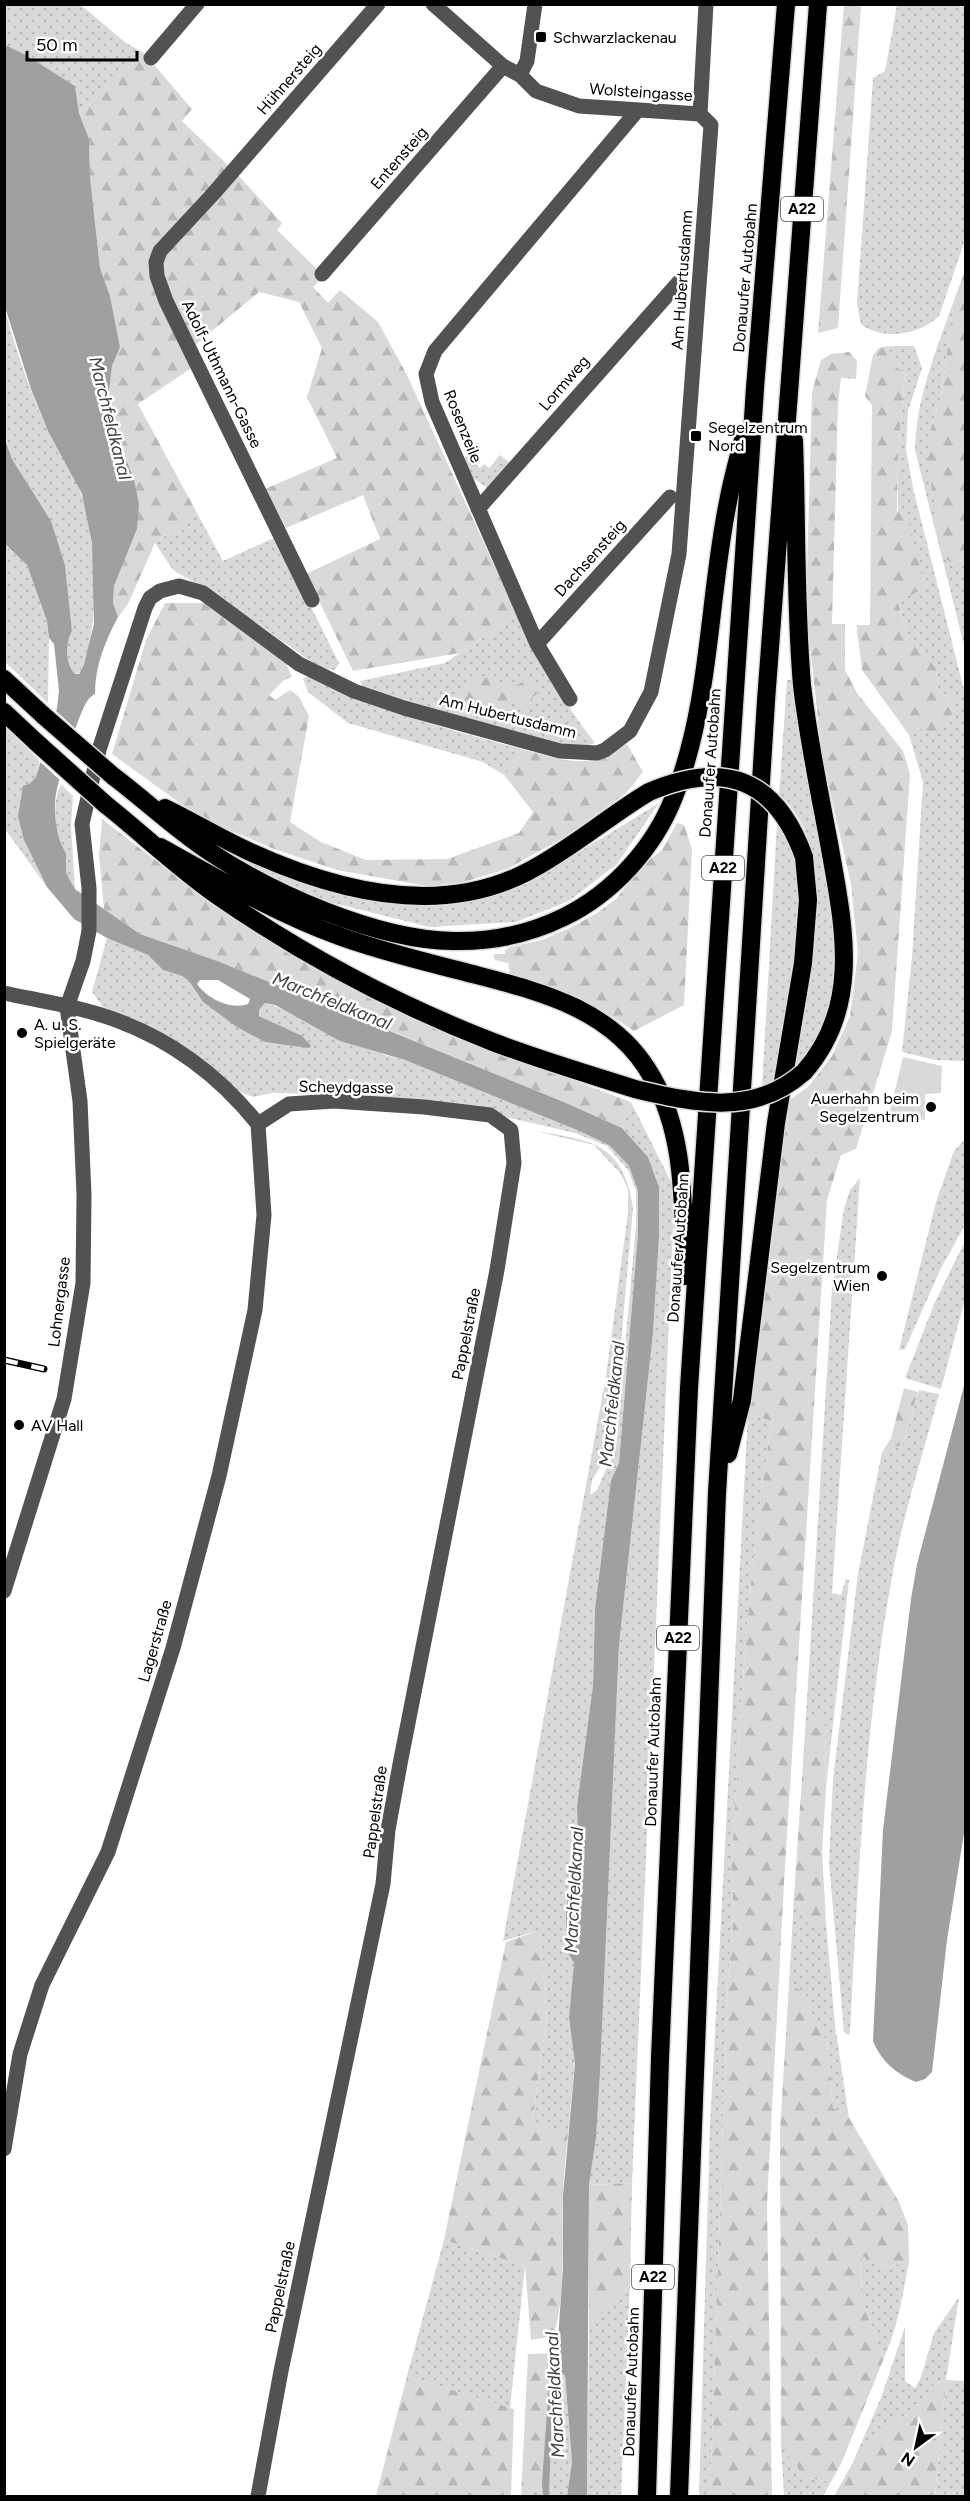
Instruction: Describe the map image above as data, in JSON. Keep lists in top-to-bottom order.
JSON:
{
  "streets": {
    "highway": ["A22", "Donauufer Autobahn"],
    "street": [
      "Hühnersteig",
      "Wolsteingasse",
      "Entensteig",
      "Am Hubertusdamm",
      "Adolf-Uthmann-Gasse",
      "Lormweg",
      "Rosenzeile",
      "Dachsensteig",
      "Scheydgasse",
      "Lohnergasse",
      "Pappelstraße",
      "Lagerstraße"
    ]
  },
  "crossings": [
    ["Hühnersteig", "Adolf-Uthmann-Gasse"],
    ["Wolsteingasse", "Entensteig"],
    ["Wolsteingasse", "Am Hubertusdamm"],
    ["Wolsteingasse", "Rosenzeile"],
    ["Am Hubertusdamm", "Lohnergasse"],
    ["Lormweg", "Rosenzeile"],
    ["Rosenzeile", "Dachsensteig"],
    ["Scheydgasse", "Pappelstraße"],
    ["Scheydgasse", "Lagerstraße"]
  ],
  "water": ["Marchfeldkanal"],
  "places": {
    "transit": ["Schwarzlackenau", "Segelzentrum Nord"],
    "other": [
      "A. u. S. Spielgeräte",
      "Auerhahn beim Segelzentrum",
      "Segelzentrum Wien",
      "AV Hall"
    ]
  },
  "scale_bar": "50 m",
  "north": "bottom left"
}
